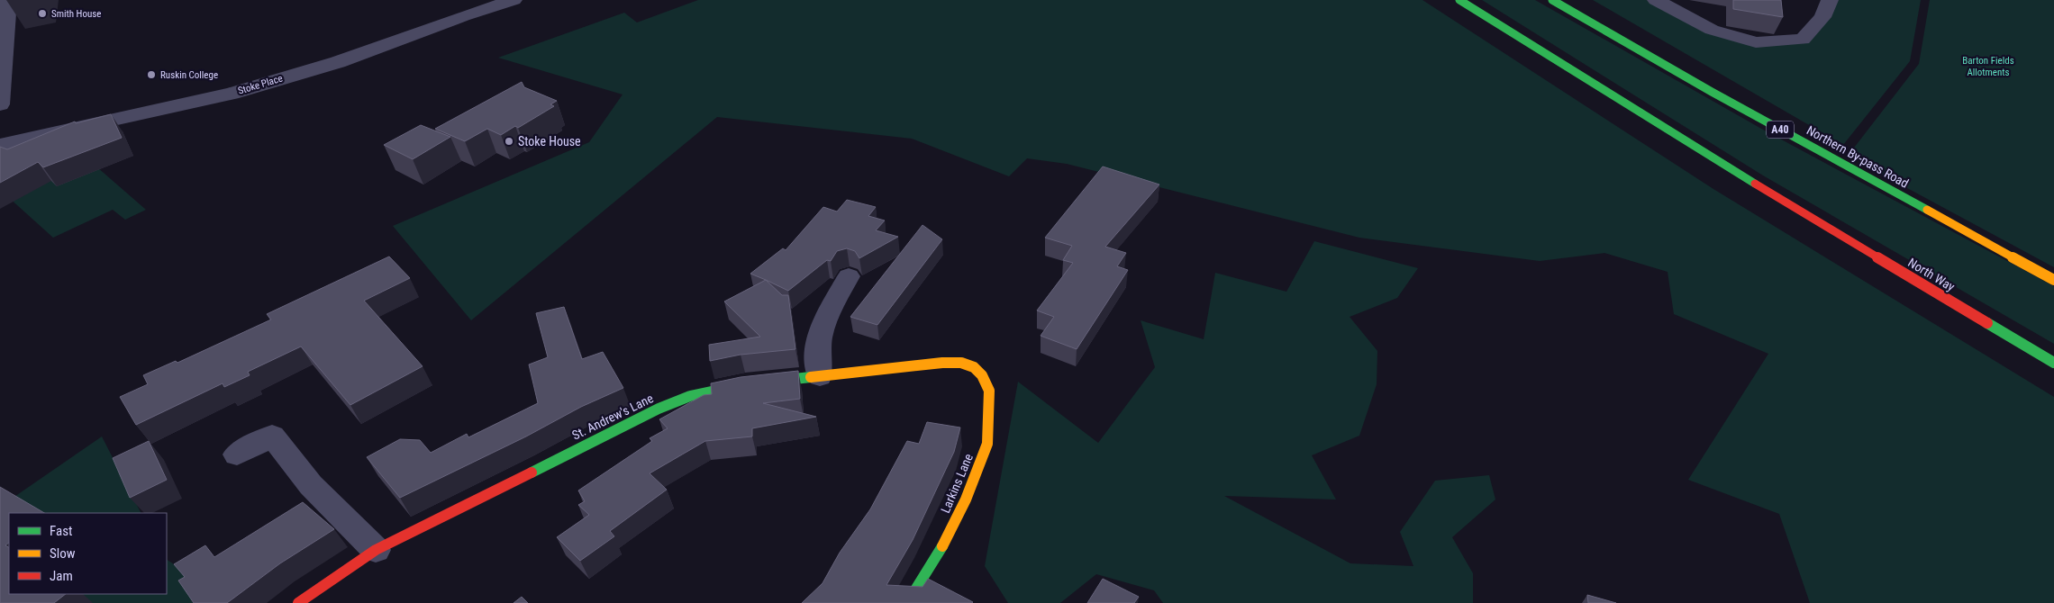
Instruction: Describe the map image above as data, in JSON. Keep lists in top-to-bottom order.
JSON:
{
  "streets": {
    "main road": [
      "A40",
      "Northern By-pass Road",
      "North Way",
      "St. Andrew's Lane",
      "Larkins Lane"
    ],
    "street": ["Stoke Place"]
  },
  "crossings": [
    ["St. Andrew's Lane", "Larkins Lane"]
  ],
  "parks": ["Barton Fields Allotments"],
  "places": ["Smith House", "Ruskin College", "Stoke House"],
  "legend": ["Fast", "Slow", "Jam"]
}
